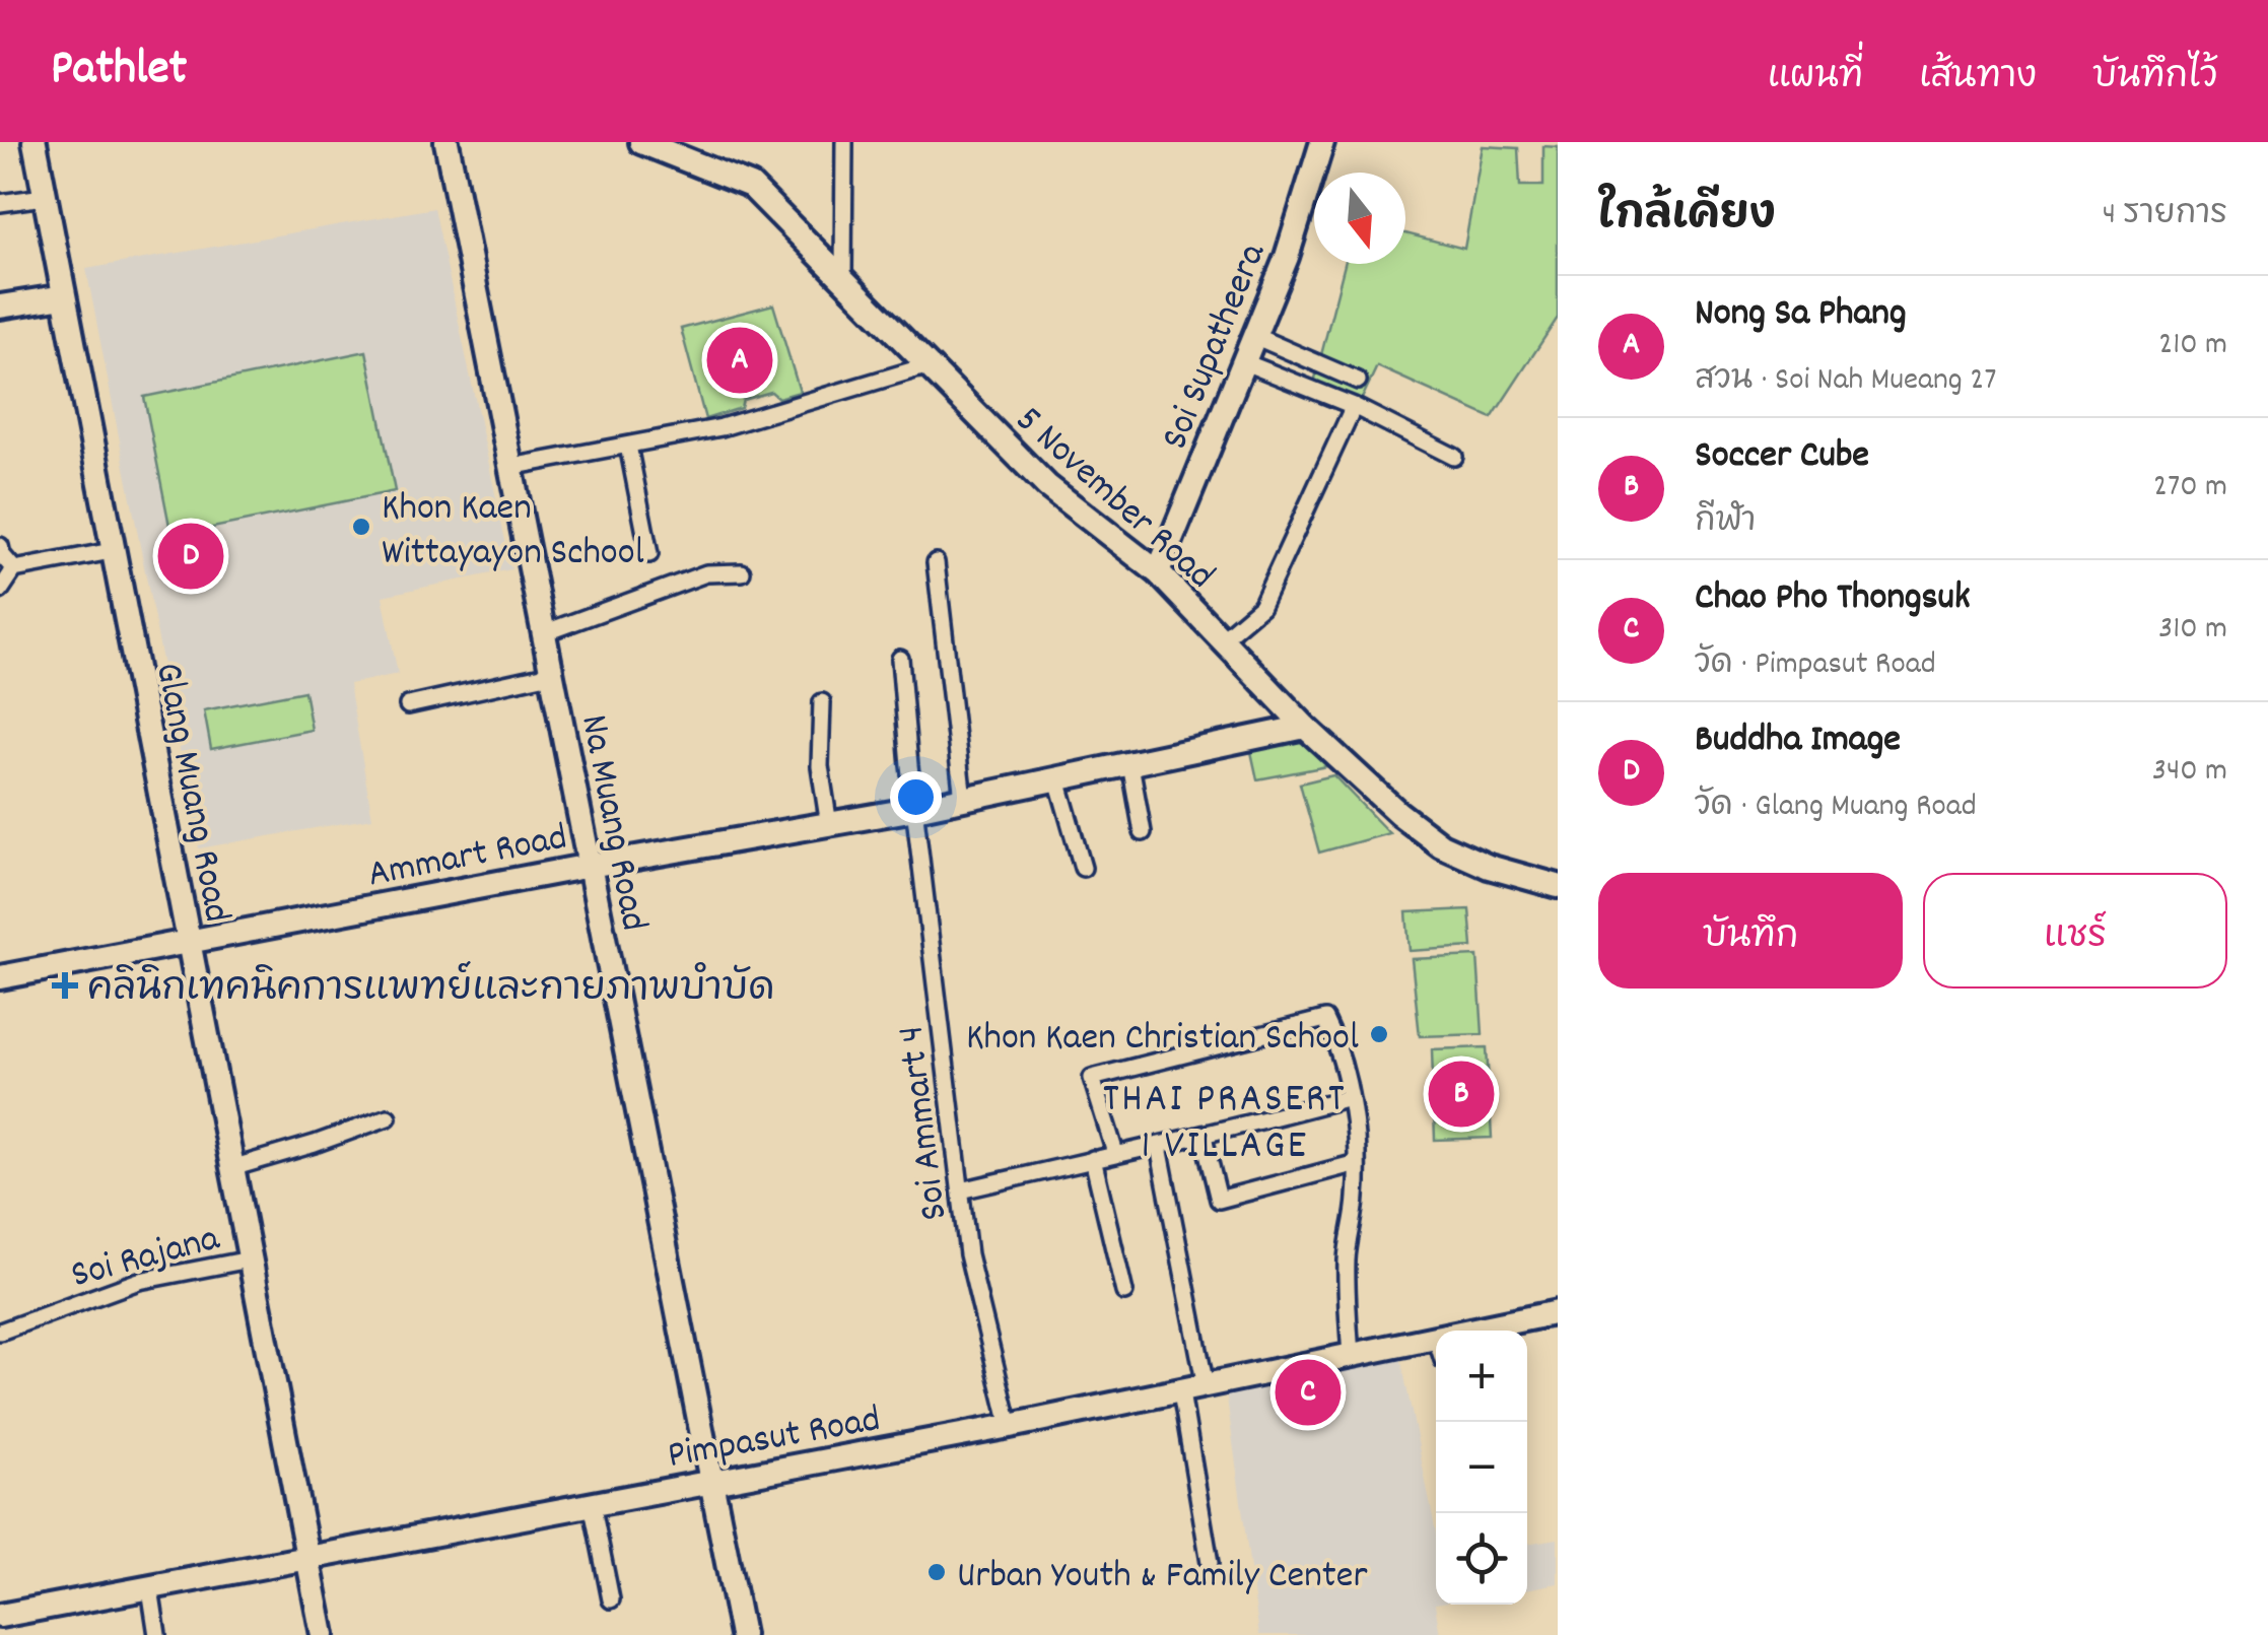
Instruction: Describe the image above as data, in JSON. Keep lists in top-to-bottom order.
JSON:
{
  "streets": {
    "street": [
      "Soi Supatheera",
      "5 November Road",
      "Glang Muang Road",
      "Na Muang Road",
      "Ammart Road",
      "Soi Ammart 4",
      "Soi Rajana",
      "Pimpasut Road"
    ]
  },
  "crossings": [
    ["Soi Supatheera", "5 November Road"],
    ["5 November Road", "Ammart Road"],
    ["Glang Muang Road", "Ammart Road"],
    ["Glang Muang Road", "Soi Rajana"],
    ["Glang Muang Road", "Pimpasut Road"],
    ["Na Muang Road", "Ammart Road"],
    ["Na Muang Road", "Pimpasut Road"],
    ["Ammart Road", "Soi Ammart 4"],
    ["Soi Ammart 4", "Pimpasut Road"]
  ],
  "districts": ["THAI PRASERT 1 VILLAGE"],
  "places": {
    "other": ["Khon Kaen Wittayayon School", "Khon Kaen Christian School", "Urban Youth & Family Center"],
    "health": ["คลินิกเทคนิคการแพทย์และกายภาพบำบัด"]
  },
  "north": "bottom",
  "page": {
    "header": "Pathlet",
    "nav": ["แผนที่", "เส้นทาง", "บันทึกไว้"],
    "heading": ["ใกล้เคียง", "4 รายการ"],
    "list": [
      {
        "mark": "A",
        "name": "Nong Sa Phang",
        "note": "สวน · Soi Nah Mueang 27",
        "value": "210 m"
      },
      {
        "mark": "B",
        "name": "Soccer Cube",
        "note": "กีฬา",
        "value": "270 m"
      },
      {
        "mark": "C",
        "name": "Chao Pho Thongsuk",
        "note": "วัด · Pimpasut Road",
        "value": "310 m"
      },
      {
        "mark": "D",
        "name": "Buddha Image",
        "note": "วัด · Glang Muang Road",
        "value": "340 m"
      }
    ],
    "pins": [
      "A",
      "D",
      "B",
      "C"
    ],
    "buttons": ["บันทึก", "แชร์"],
    "map_buttons": ["+", "−"]
  }
}
